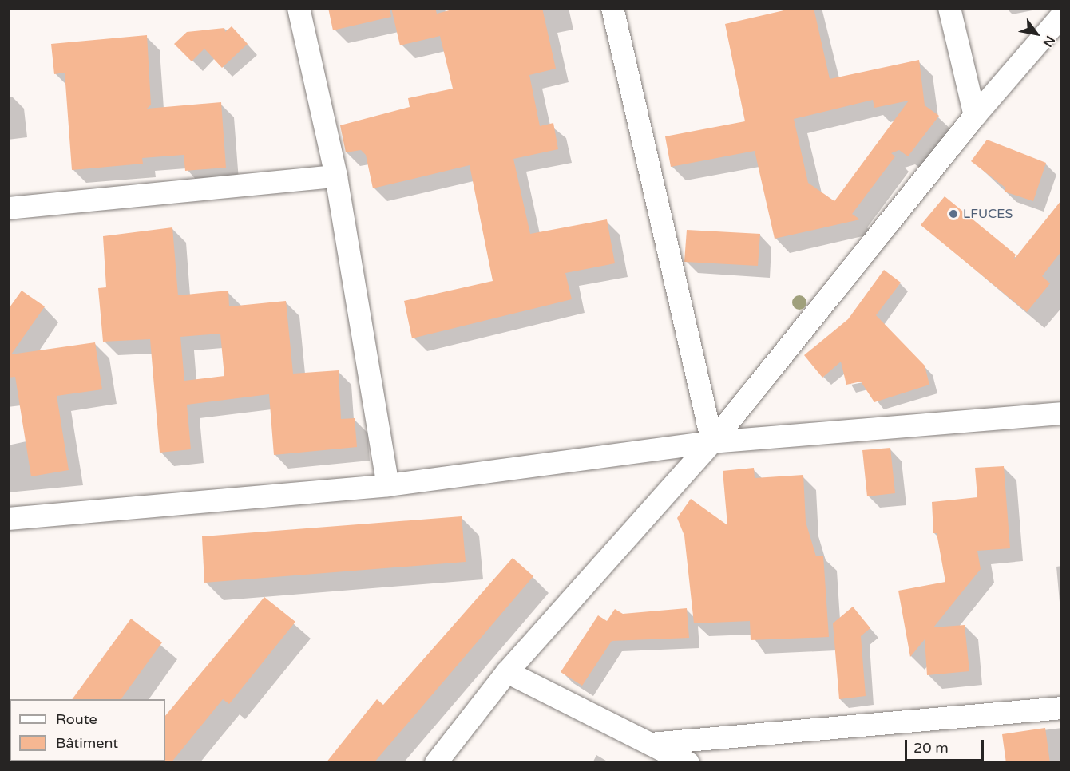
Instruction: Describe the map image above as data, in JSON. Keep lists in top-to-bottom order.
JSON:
{
  "places": ["LFUCES"],
  "legend": ["Route", "Bâtiment"],
  "scale_bar": "20 m",
  "north": "bottom right"
}
